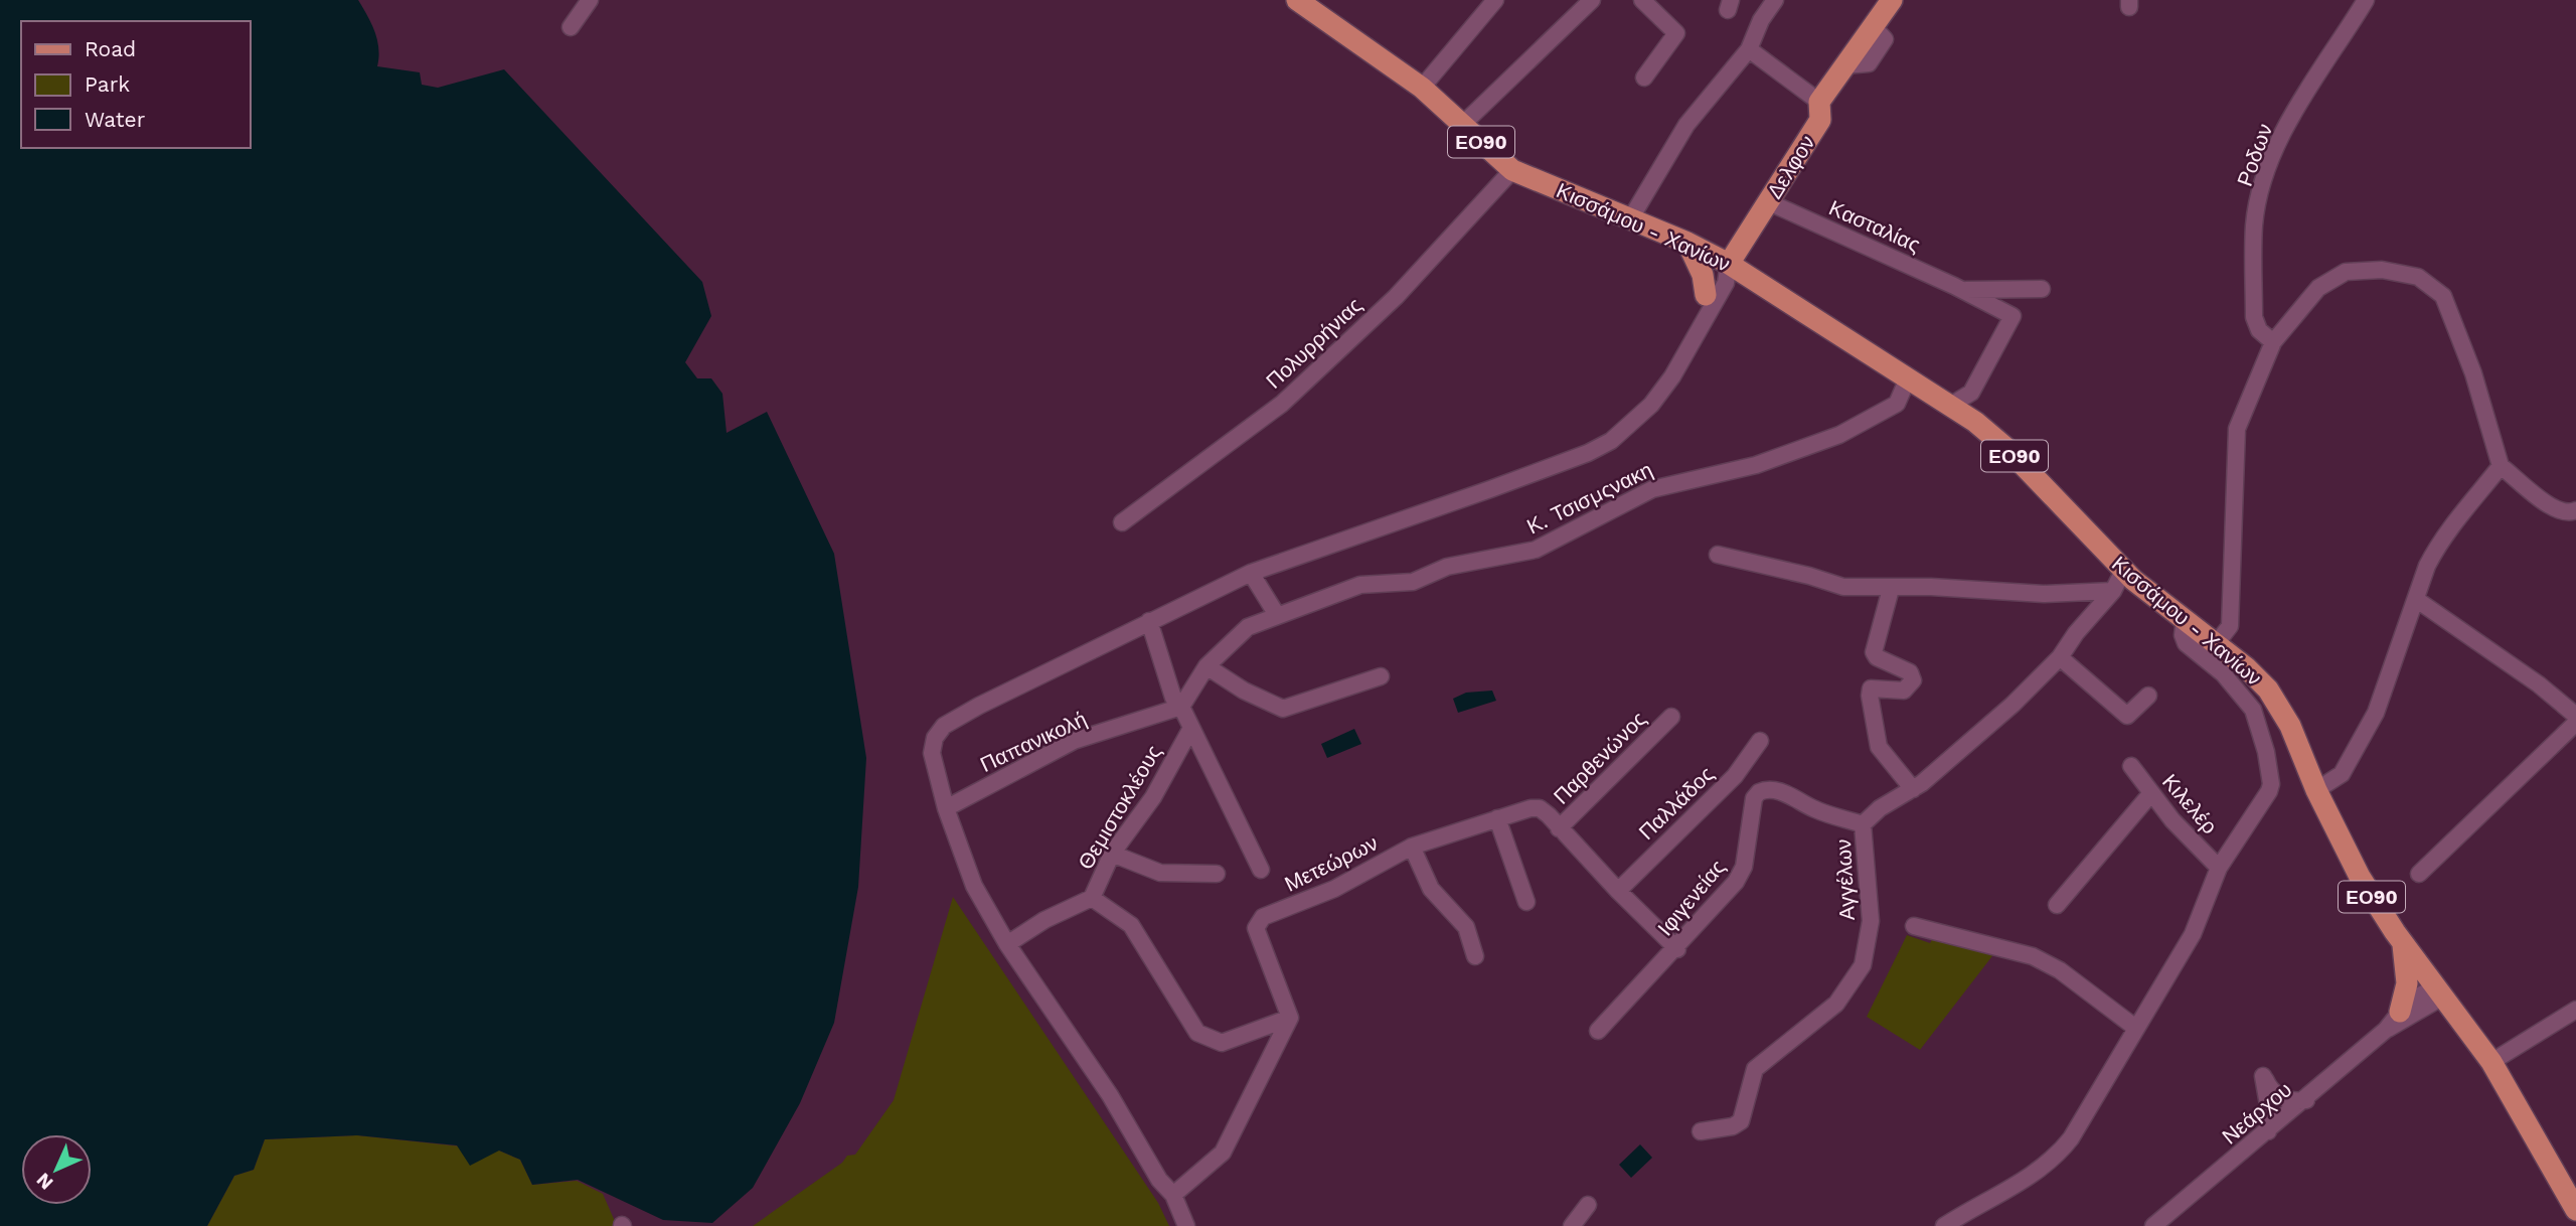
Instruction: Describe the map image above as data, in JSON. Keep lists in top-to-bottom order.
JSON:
{
  "streets": {
    "main road": ["ΕΟ90", "Δελφον", "Κισσάμου - Χανίων"],
    "street": [
      "Ροδων",
      "Κασταλίας",
      "Πολυρρήνιας",
      "Κ. Τσισμςνακη",
      "Παπανικολή",
      "Παρθενώνος",
      "Παλλάδος",
      "Κιλελέρ",
      "Θεμιστοκλέους",
      "Μετεώρων",
      "Αγγέλων",
      "Ιφιγενείας",
      "Νεάρχου"
    ]
  },
  "crossings": [
    ["Δελφον", "Κασταλίας"],
    ["Δελφον", "Κισσάμου - Χανίων"],
    ["Κισσάμου - Χανίων", "Πολυρρήνιας"],
    ["Κισσάμου - Χανίων", "Κ. Τσισμςνακη"],
    ["Κισσάμου - Χανίων", "Αγγέλων"],
    ["Κισσάμου - Χανίων", "Νεάρχου"],
    ["Κ. Τσισμςνακη", "Παπανικολή"],
    ["Παρθενώνος", "Μετεώρων"],
    ["Παλλάδος", "Μετεώρων"],
    ["Μετεώρων", "Ιφιγενείας"],
    ["Αγγέλων", "Ιφιγενείας"]
  ],
  "legend": ["Road", "Park", "Water"],
  "north": "bottom left"
}
